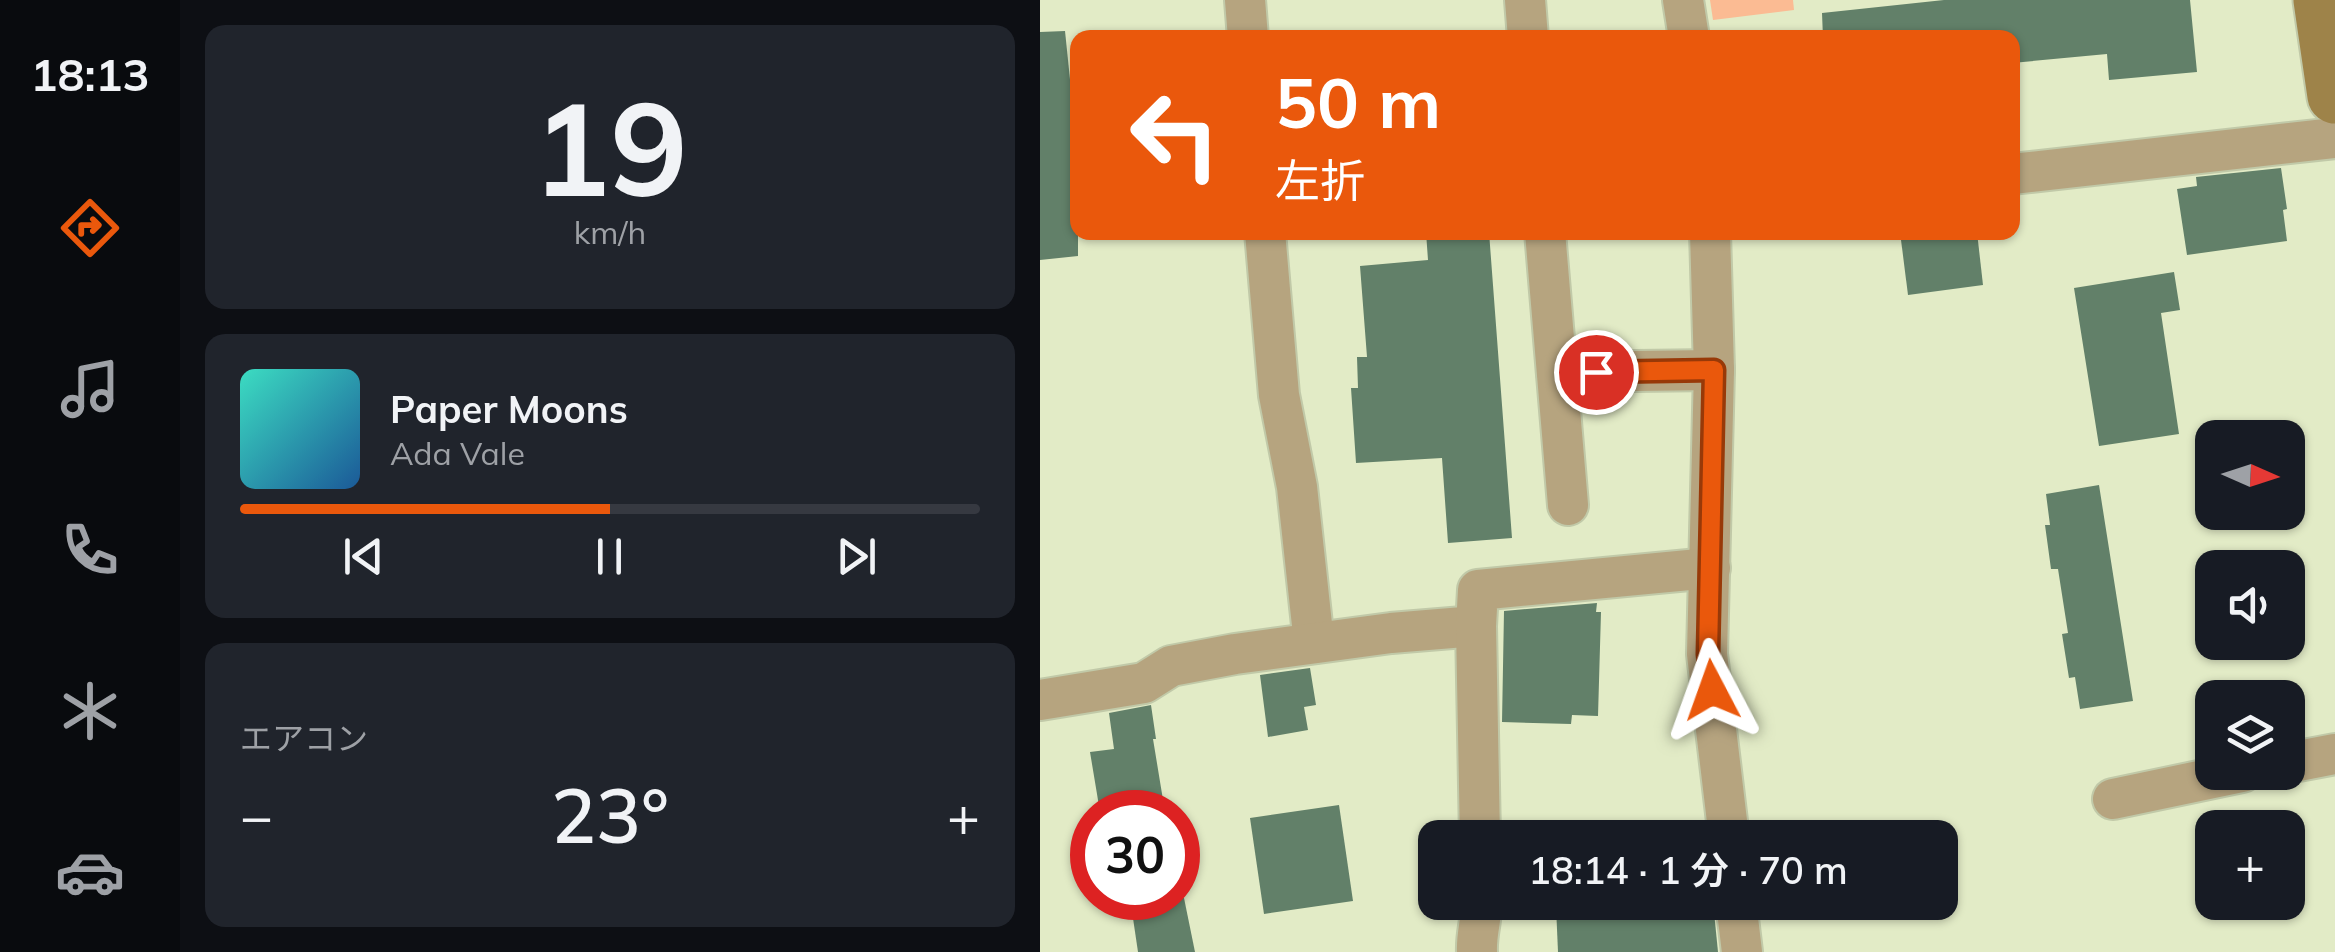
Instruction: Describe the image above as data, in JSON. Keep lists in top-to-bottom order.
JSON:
{
  "north": "right",
  "page": {
    "tabs": "18:13",
    "tile": [
      ["19", "km/h"],
      "エアコン"
    ],
    "turn": ["50 m", "左折"],
    "song": ["Paper Moons", "Ada Vale"],
    "map_buttons": "+",
    "heat": ["−", "23°", "+"],
    "limit": "30",
    "trip": "18:14 · 1 分 · 70 m"
  }
}
